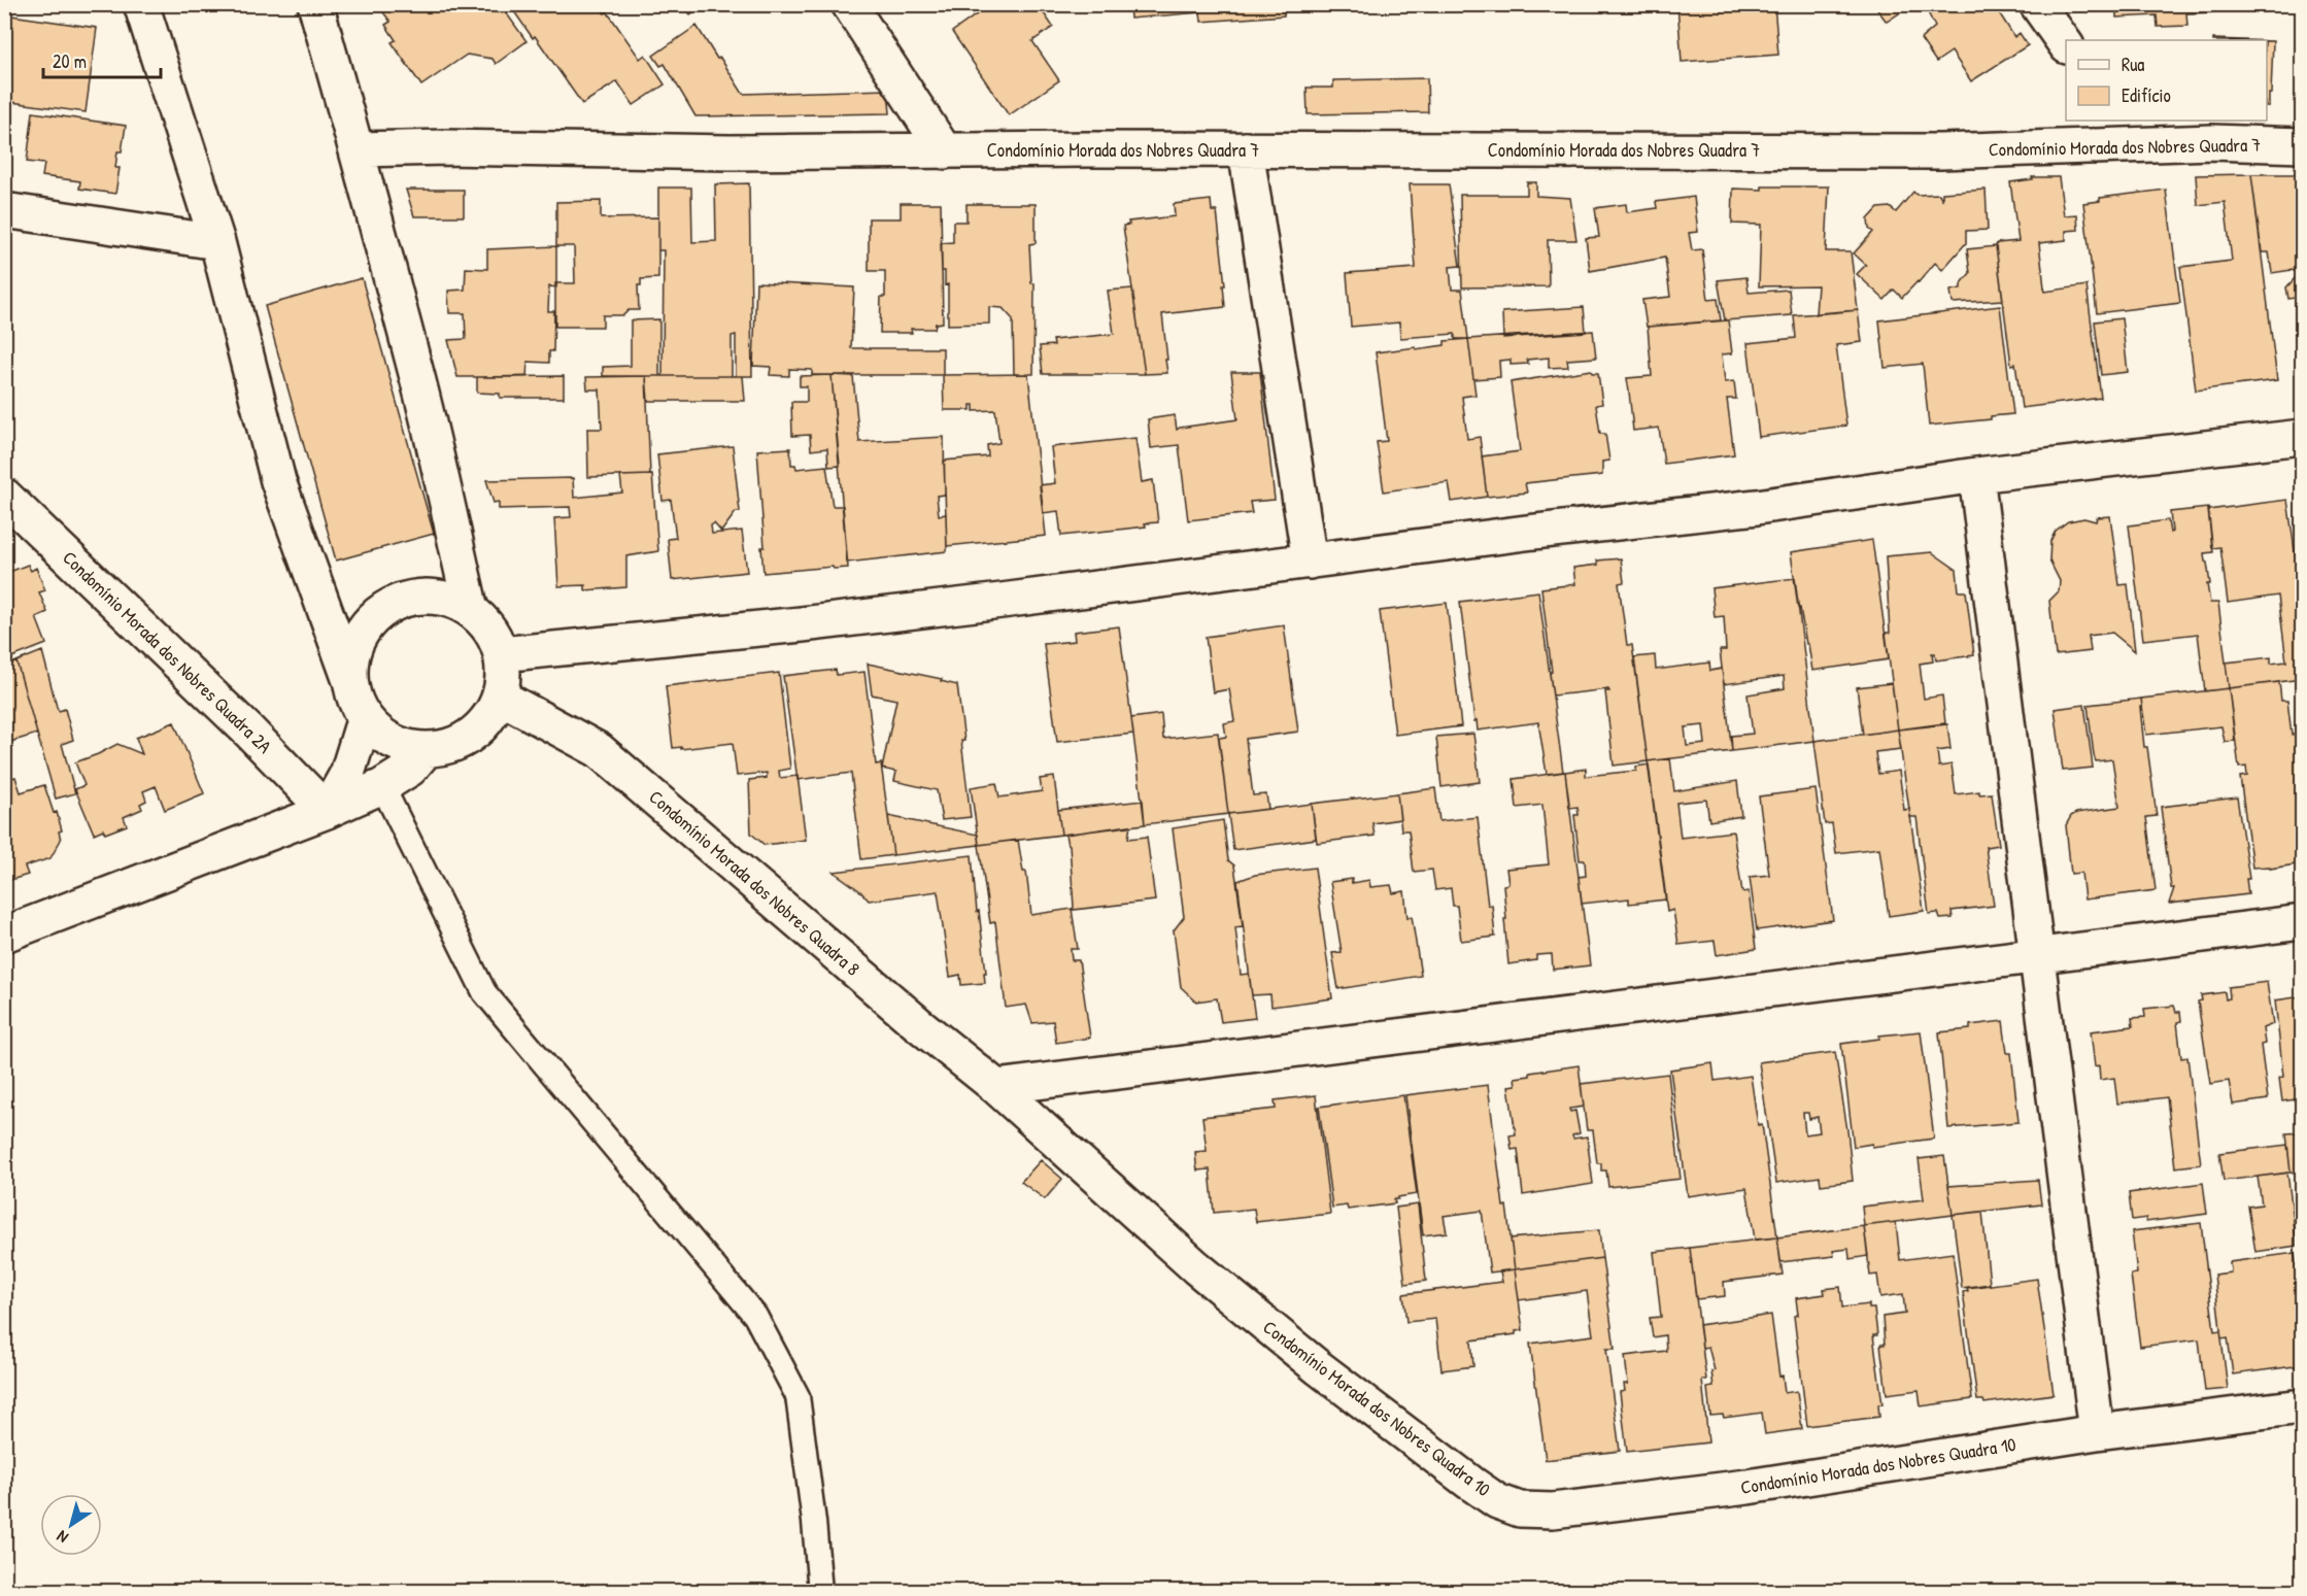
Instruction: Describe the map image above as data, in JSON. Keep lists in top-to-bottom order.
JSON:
{
  "streets": {
    "street": [
      "Condomínio Morada dos Nobres Quadra 7",
      "Condomínio Morada dos Nobres Quadra 2A",
      "Condomínio Morada dos Nobres Quadra 8",
      "Condomínio Morada dos Nobres Quadra 10"
    ]
  },
  "crossings": [
    ["Condomínio Morada dos Nobres Quadra 8", "Condomínio Morada dos Nobres Quadra 10"]
  ],
  "legend": ["Rua", "Edifício"],
  "scale_bar": "20 m",
  "north": "bottom left"
}
